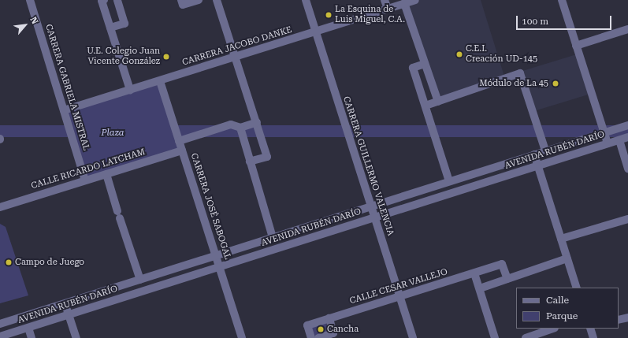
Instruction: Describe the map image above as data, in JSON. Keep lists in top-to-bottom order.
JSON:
{
  "streets": {
    "street": [
      "CARRERA JACOBO DANKE",
      "CARRERA GABRIELA MISTRAL",
      "AVENIDA RUBÉN DARÍO",
      "CARRERA GUILLERMO VALENCIA",
      "CALLE RICARDO LATCHAM",
      "CARRERA JOSÉ SABOGAL",
      "CALLE CESAR VALLEJO"
    ]
  },
  "crossings": [
    ["CARRERA JACOBO DANKE", "CARRERA GABRIELA MISTRAL"],
    ["CARRERA JACOBO DANKE", "CARRERA GUILLERMO VALENCIA"],
    ["CARRERA JACOBO DANKE", "CARRERA JOSÉ SABOGAL"],
    ["CARRERA GABRIELA MISTRAL", "CALLE RICARDO LATCHAM"],
    ["AVENIDA RUBÉN DARÍO", "CARRERA GUILLERMO VALENCIA"],
    ["AVENIDA RUBÉN DARÍO", "CARRERA JOSÉ SABOGAL"],
    ["CARRERA GUILLERMO VALENCIA", "CALLE CESAR VALLEJO"],
    ["CALLE RICARDO LATCHAM", "CARRERA JOSÉ SABOGAL"]
  ],
  "parks": ["Plaza"],
  "places": [
    "La Esquina de Luis Miguel, C.A.",
    "C.E.I. Creación UD-145",
    "U.E. Colegio Juan Vicente González",
    "Módulo de La 45",
    "Campo de Juego",
    "Cancha"
  ],
  "legend": ["Calle", "Parque"],
  "scale_bar": "100 m",
  "north": "top right"
}
